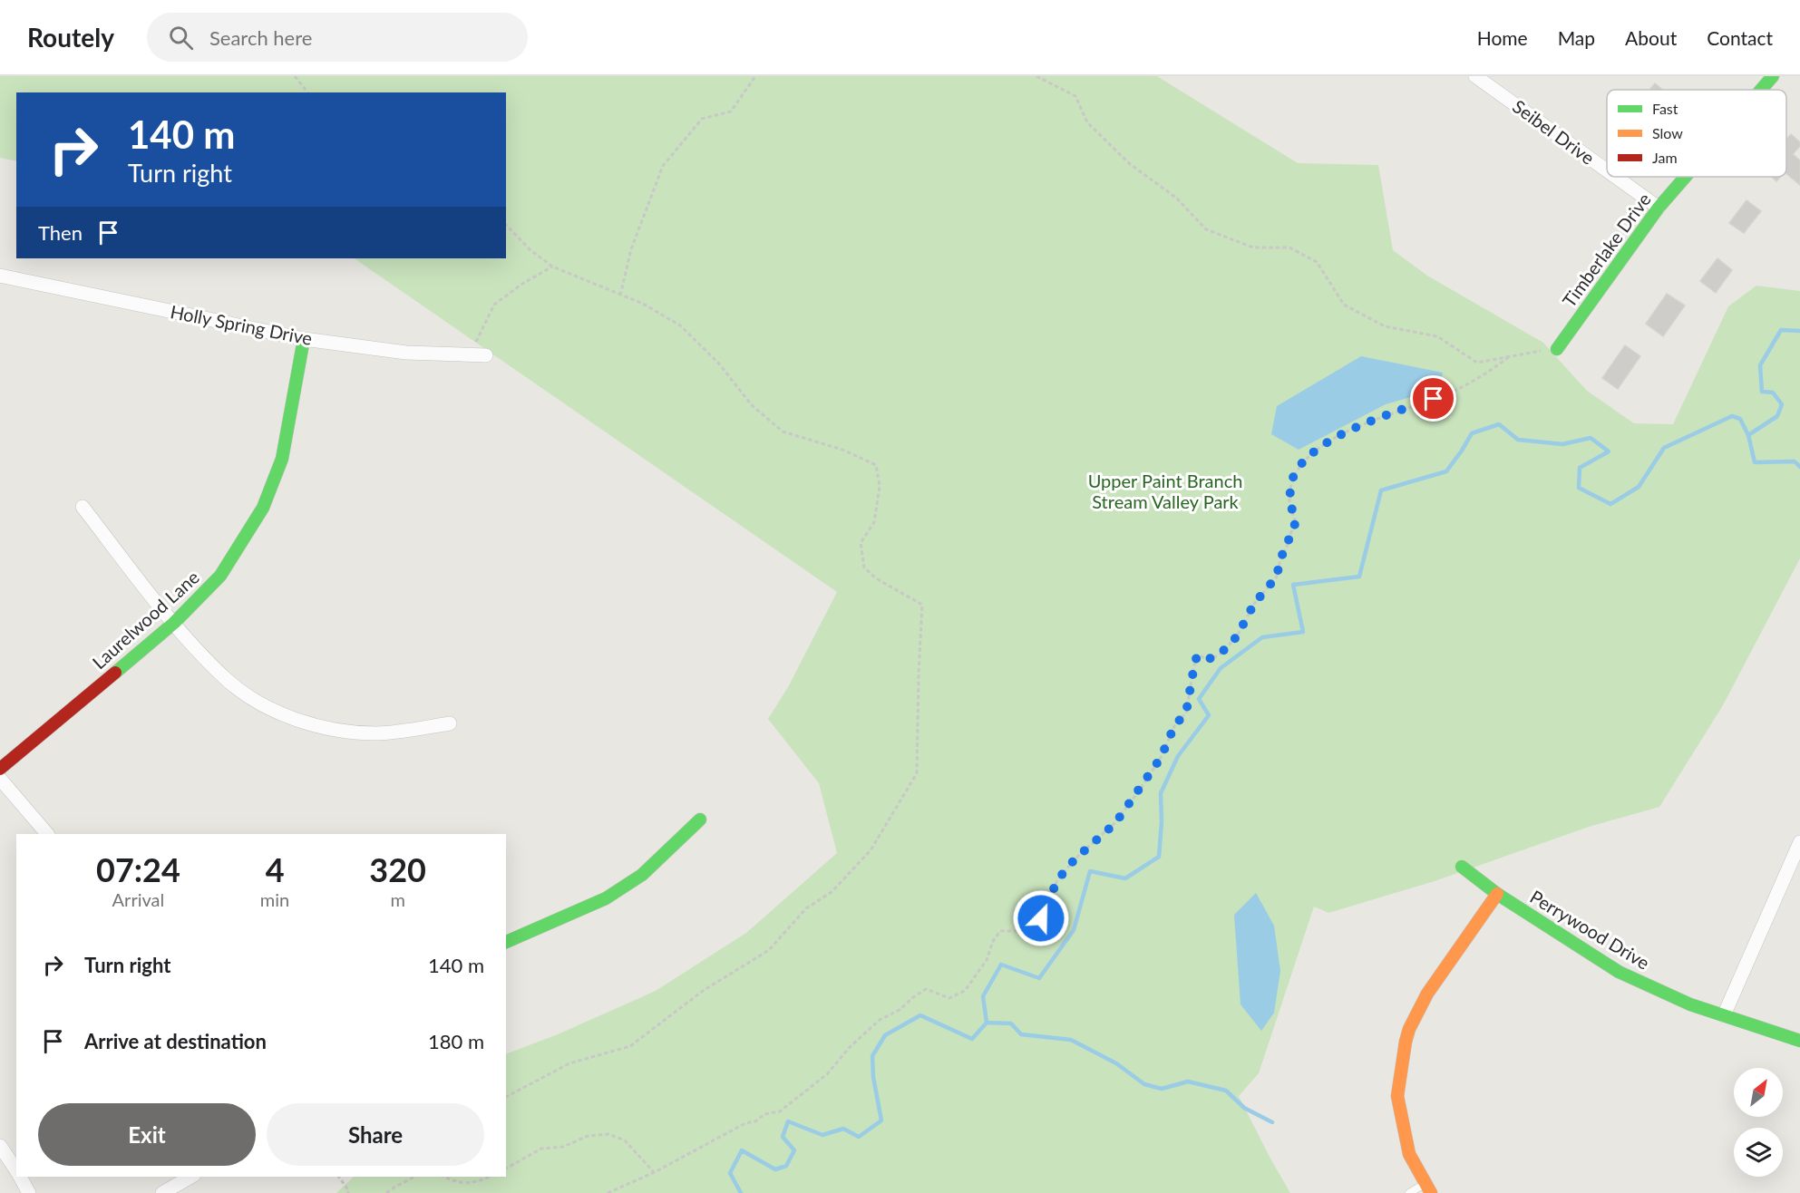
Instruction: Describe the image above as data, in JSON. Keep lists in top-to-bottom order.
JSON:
{
  "streets": {
    "street": [
      "Seibel Drive",
      "Timberlake Drive",
      "Holly Spring Drive",
      "Laurelwood Lane",
      "Perrywood Drive"
    ]
  },
  "crossings": [
    ["Seibel Drive", "Timberlake Drive"],
    ["Holly Spring Drive", "Laurelwood Lane"]
  ],
  "parks": ["Upper Paint Branch Stream Valley Park"],
  "legend": ["Fast", "Slow", "Jam"],
  "north": "top right",
  "page": {
    "header": "Routely",
    "search": "Search here",
    "nav": [
      "Home",
      "Map",
      "About",
      "Contact"
    ],
    "turn": ["140 m", "Turn right"],
    "then": "Then",
    "eta": [
      "07:24",
      "Arrival",
      "4",
      "min",
      "320",
      "m"
    ],
    "list": [
      {
        "name": "Turn right",
        "value": "140 m"
      },
      {
        "name": "Arrive at destination",
        "value": "180 m"
      }
    ],
    "buttons": ["Exit", "Share"]
  }
}
